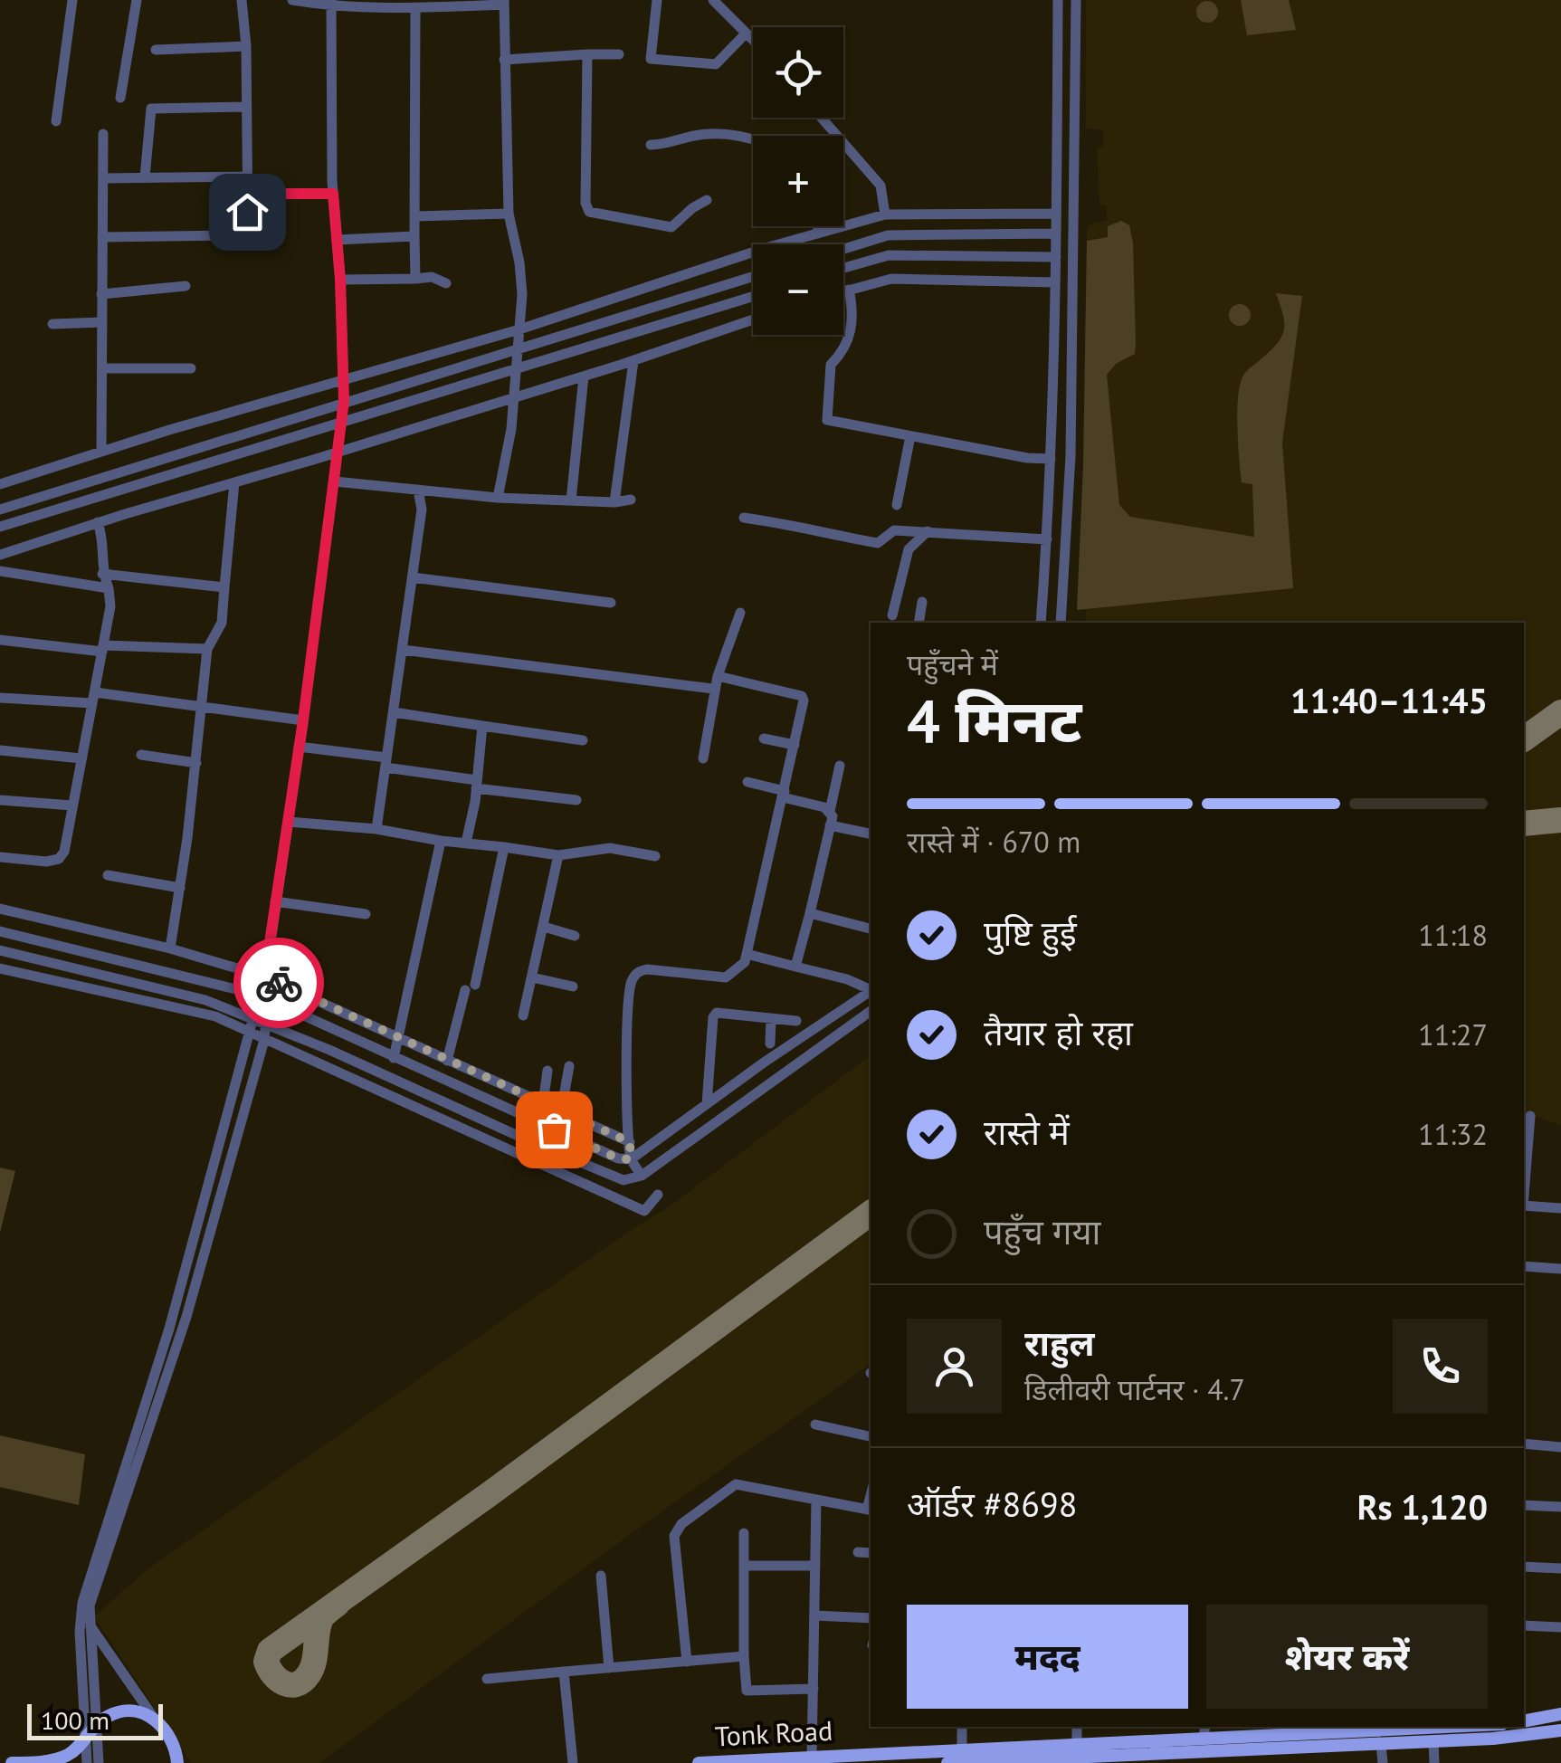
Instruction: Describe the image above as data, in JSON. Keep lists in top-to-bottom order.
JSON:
{
  "streets": {
    "main road": ["Tonk Road"]
  },
  "scale_bar": "100 m",
  "page": {
    "map_buttons": ["+", "−"],
    "heading": ["4 मिनट", "पहुँचने में", "11:40–11:45"],
    "panel": [
      "राहुल",
      "डिलीवरी पार्टनर · 4.7",
      "ऑर्डर #8698",
      "Rs 1,120"
    ],
    "bar": "रास्ते में · 670 m",
    "list": [
      ["पुष्टि हुई", "11:18"],
      ["तैयार हो रहा", "11:27"],
      ["रास्ते में", "11:32"],
      "पहुँच गया"
    ],
    "buttons": ["मदद", "शेयर करें"],
    "scale": "100 m"
  }
}
